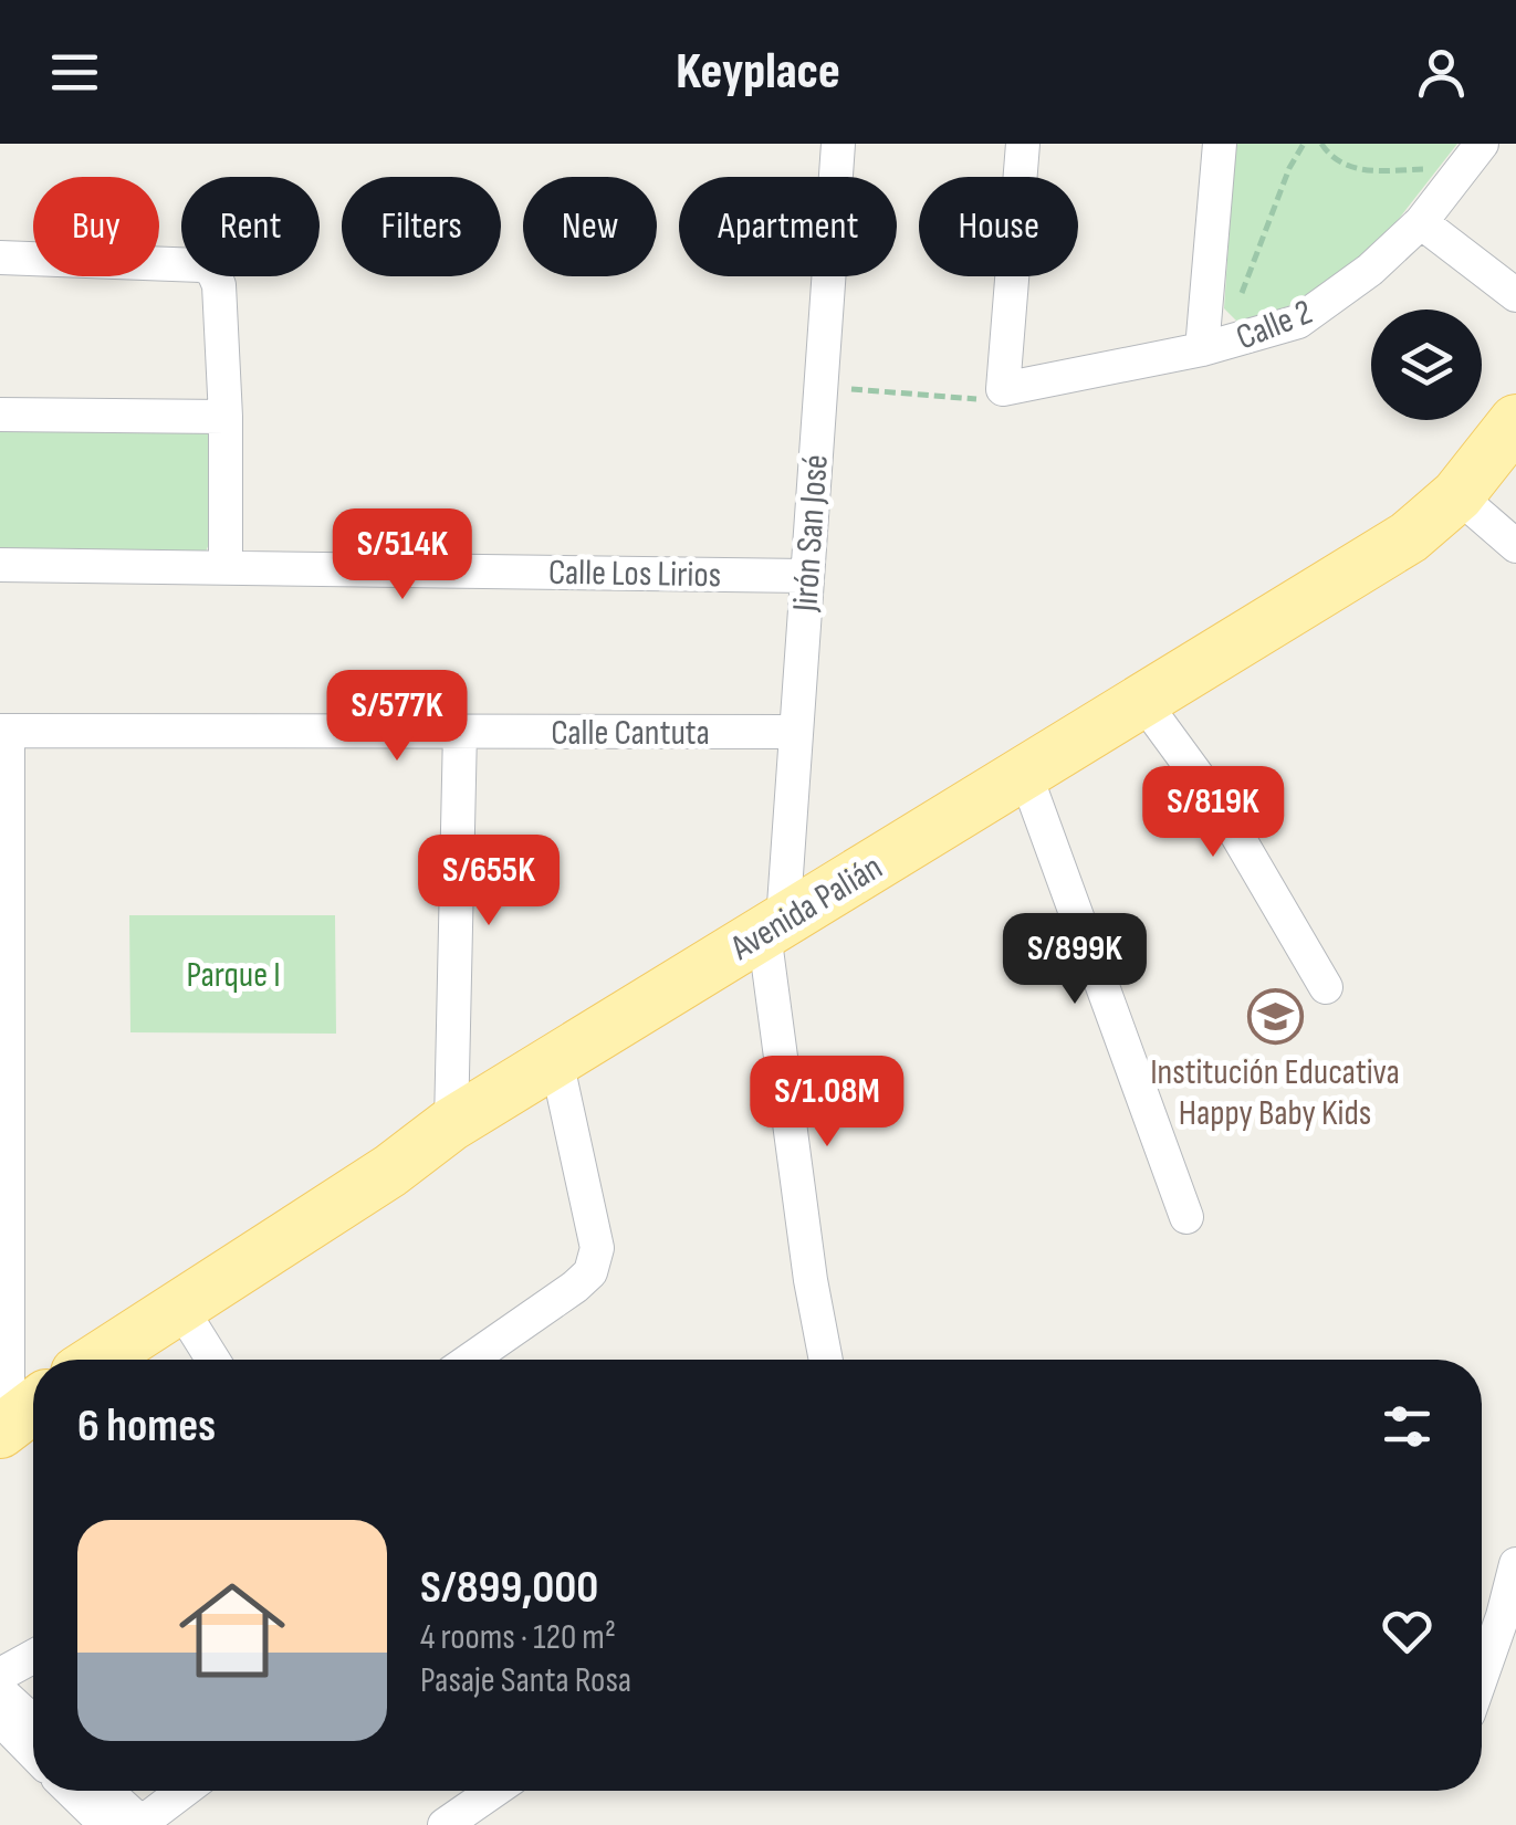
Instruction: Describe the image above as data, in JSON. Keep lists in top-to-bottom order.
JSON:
{
  "streets": {
    "main road": ["Avenida Palián"],
    "street": [
      "Calle 2",
      "Jirón San José",
      "Calle Los Lirios",
      "Calle Cantuta"
    ]
  },
  "crossings": [
    ["Jirón San José", "Calle Los Lirios"],
    ["Jirón San José", "Calle Cantuta"],
    ["Jirón San José", "Avenida Palián"]
  ],
  "parks": ["Parque I"],
  "places": {
    "school or university": ["Institución Educativa Happy Baby Kids"]
  },
  "page": {
    "header": "Keyplace",
    "chip": [
      "Buy",
      "Rent",
      "Filters",
      "New",
      "Apartment",
      "House"
    ],
    "price": [
      "S/514K",
      "S/577K",
      "S/819K",
      "S/655K",
      "S/899K",
      "S/1.08M"
    ],
    "heading": "6 homes",
    "list": [
      {
        "name": "S/899,000",
        "note": "4 rooms · 120 m² · Pasaje Santa Rosa"
      }
    ]
  }
}
